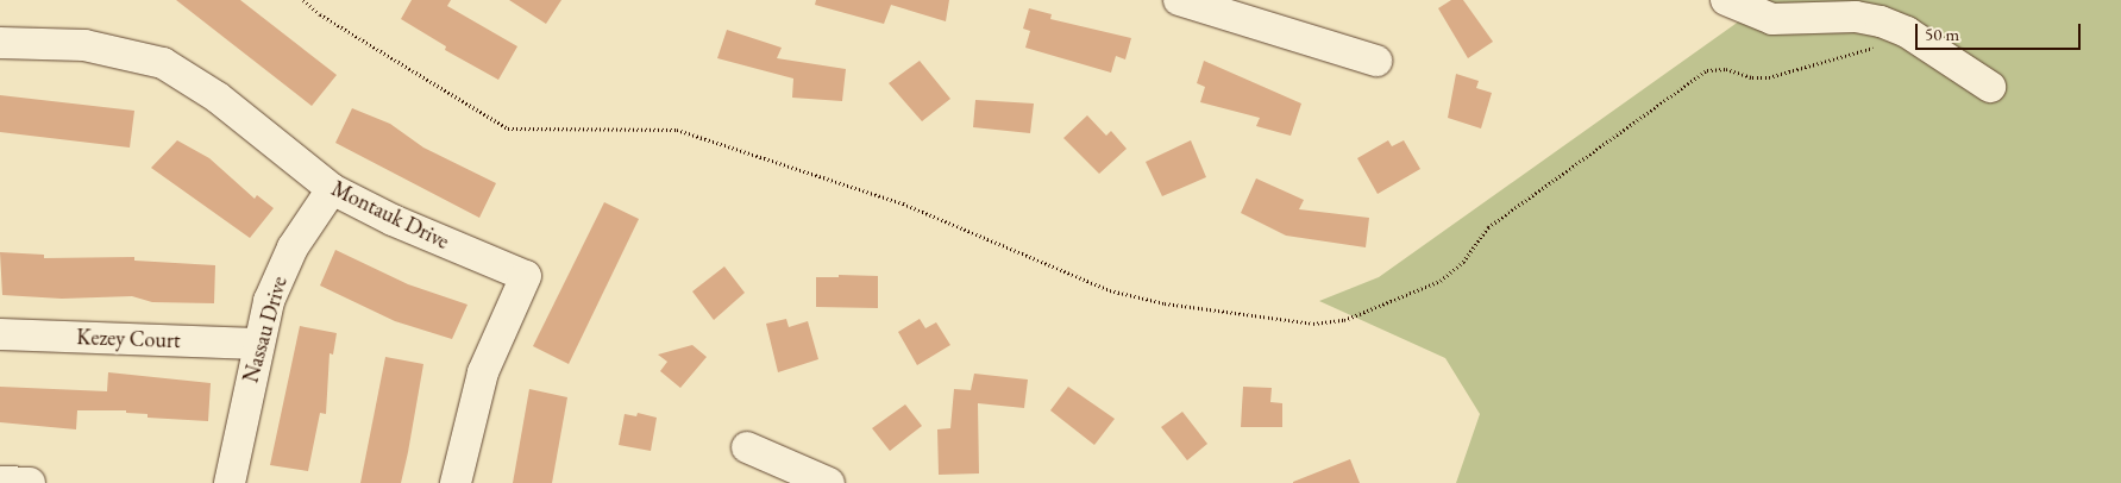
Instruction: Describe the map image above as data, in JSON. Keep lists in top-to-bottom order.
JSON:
{
  "streets": {
    "street": ["Montauk Drive", "Nassau Drive", "Kezey Court"]
  },
  "crossings": [
    ["Montauk Drive", "Nassau Drive"],
    ["Nassau Drive", "Kezey Court"]
  ],
  "scale_bar": "50 m"
}
